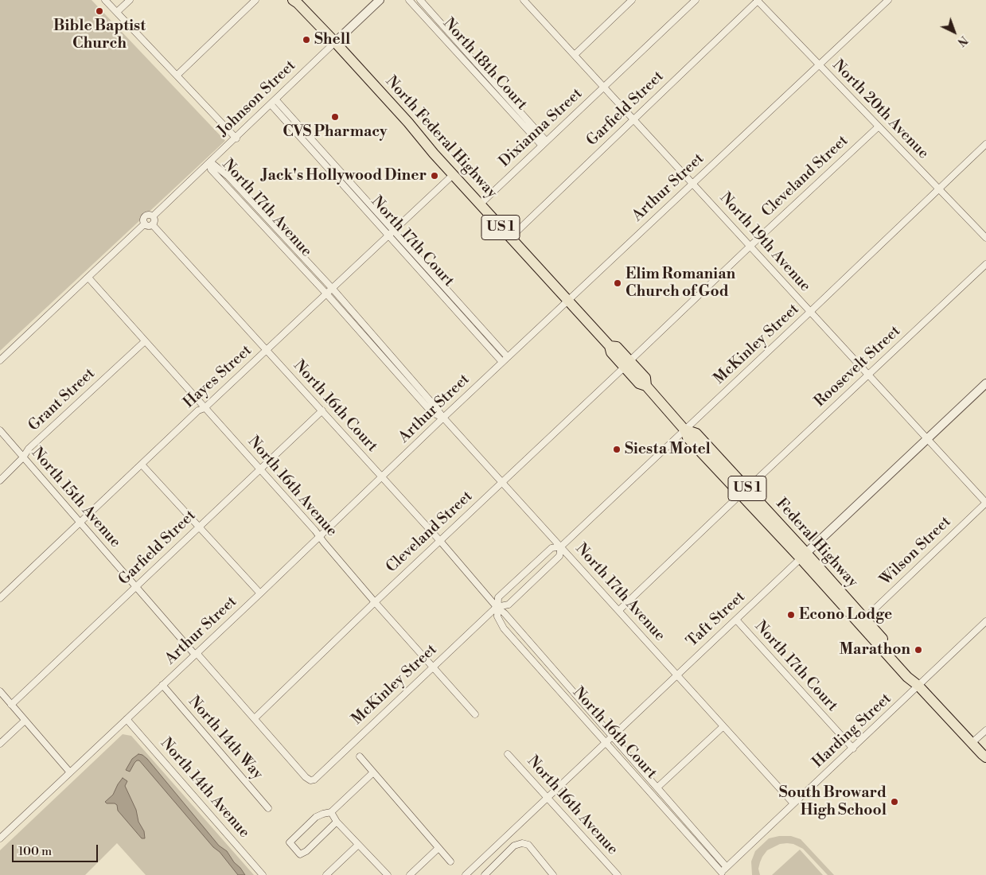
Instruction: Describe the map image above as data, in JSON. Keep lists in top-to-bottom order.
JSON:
{
  "streets": {
    "main road": ["North Federal Highway", "US 1", "Federal Highway"],
    "street": [
      "North 18th Court",
      "Johnson Street",
      "Garfield Street",
      "North 20th Avenue",
      "Dixianna Street",
      "Cleveland Street",
      "Arthur Street",
      "North 17th Avenue",
      "North 17th Court",
      "North 19th Avenue",
      "McKinley Street",
      "Roosevelt Street",
      "Hayes Street",
      "Grant Street",
      "North 16th Court",
      "North 16th Avenue",
      "North 15th Avenue",
      "Wilson Street",
      "Taft Street",
      "Harding Street",
      "North 14th Way",
      "North 14th Avenue"
    ]
  },
  "crossings": [
    ["North 18th Court", "Dixianna Street"],
    ["Johnson Street", "North Federal Highway"],
    ["Johnson Street", "North 17th Avenue"],
    ["Johnson Street", "North 17th Court"],
    ["Johnson Street", "North 16th Court"],
    ["Garfield Street", "North 20th Avenue"],
    ["Garfield Street", "North Federal Highway"],
    ["Garfield Street", "North 19th Avenue"],
    ["Garfield Street", "North 16th Court"],
    ["Garfield Street", "North 16th Avenue"],
    ["Garfield Street", "North 15th Avenue"],
    ["North 20th Avenue", "Cleveland Street"],
    ["North 20th Avenue", "Arthur Street"],
    ["North 20th Avenue", "McKinley Street"],
    ["Dixianna Street", "North Federal Highway"],
    ["Dixianna Street", "North 19th Avenue"],
    ["North Federal Highway", "Arthur Street"],
    ["North Federal Highway", "Hayes Street"],
    ["North Federal Highway", "Federal Highway"],
    ["Cleveland Street", "North 17th Avenue"],
    ["Cleveland Street", "North 19th Avenue"],
    ["Cleveland Street", "North 16th Court"],
    ["Cleveland Street", "North 16th Avenue"],
    ["Cleveland Street", "North 15th Avenue"],
    ["Cleveland Street", "Federal Highway"],
    ["Arthur Street", "North 17th Avenue"],
    ["Arthur Street", "North 17th Court"],
    ["Arthur Street", "North 19th Avenue"],
    ["Arthur Street", "North 16th Court"],
    ["Arthur Street", "North 16th Avenue"],
    ["Arthur Street", "North 15th Avenue"],
    ["Arthur Street", "North 14th Way"],
    ["Arthur Street", "North 14th Avenue"],
    ["North 17th Avenue", "McKinley Street"],
    ["North 17th Avenue", "Roosevelt Street"],
    ["North 17th Avenue", "Hayes Street"],
    ["North 17th Avenue", "Taft Street"],
    ["North 17th Avenue", "Harding Street"],
    ["North 17th Court", "Hayes Street"],
    ["North 17th Court", "Taft Street"],
    ["North 17th Court", "Harding Street"],
    ["North 19th Avenue", "McKinley Street"],
    ["North 19th Avenue", "Roosevelt Street"],
    ["North 19th Avenue", "Wilson Street"],
    ["North 19th Avenue", "Taft Street"],
    ["McKinley Street", "North 16th Court"],
    ["McKinley Street", "North 16th Avenue"],
    ["McKinley Street", "North 15th Avenue"],
    ["McKinley Street", "Federal Highway"],
    ["Roosevelt Street", "Federal Highway"],
    ["Hayes Street", "North 16th Court"],
    ["Hayes Street", "North 16th Avenue"],
    ["Hayes Street", "North 15th Avenue"],
    ["Grant Street", "North 16th Avenue"],
    ["Grant Street", "North 15th Avenue"],
    ["North 16th Court", "Taft Street"],
    ["North 16th Court", "Harding Street"],
    ["North 16th Avenue", "Taft Street"],
    ["Federal Highway", "Wilson Street"],
    ["Federal Highway", "Taft Street"],
    ["Federal Highway", "Harding Street"]
  ],
  "places": [
    "Bible Baptist Church",
    "Shell",
    "CVS Pharmacy",
    "Jack's Hollywood Diner",
    "Elim Romanian Church of God",
    "Siesta Motel",
    "Econo Lodge",
    "Marathon",
    "South Broward High School"
  ],
  "scale_bar": "100 m",
  "north": "bottom right"
}
